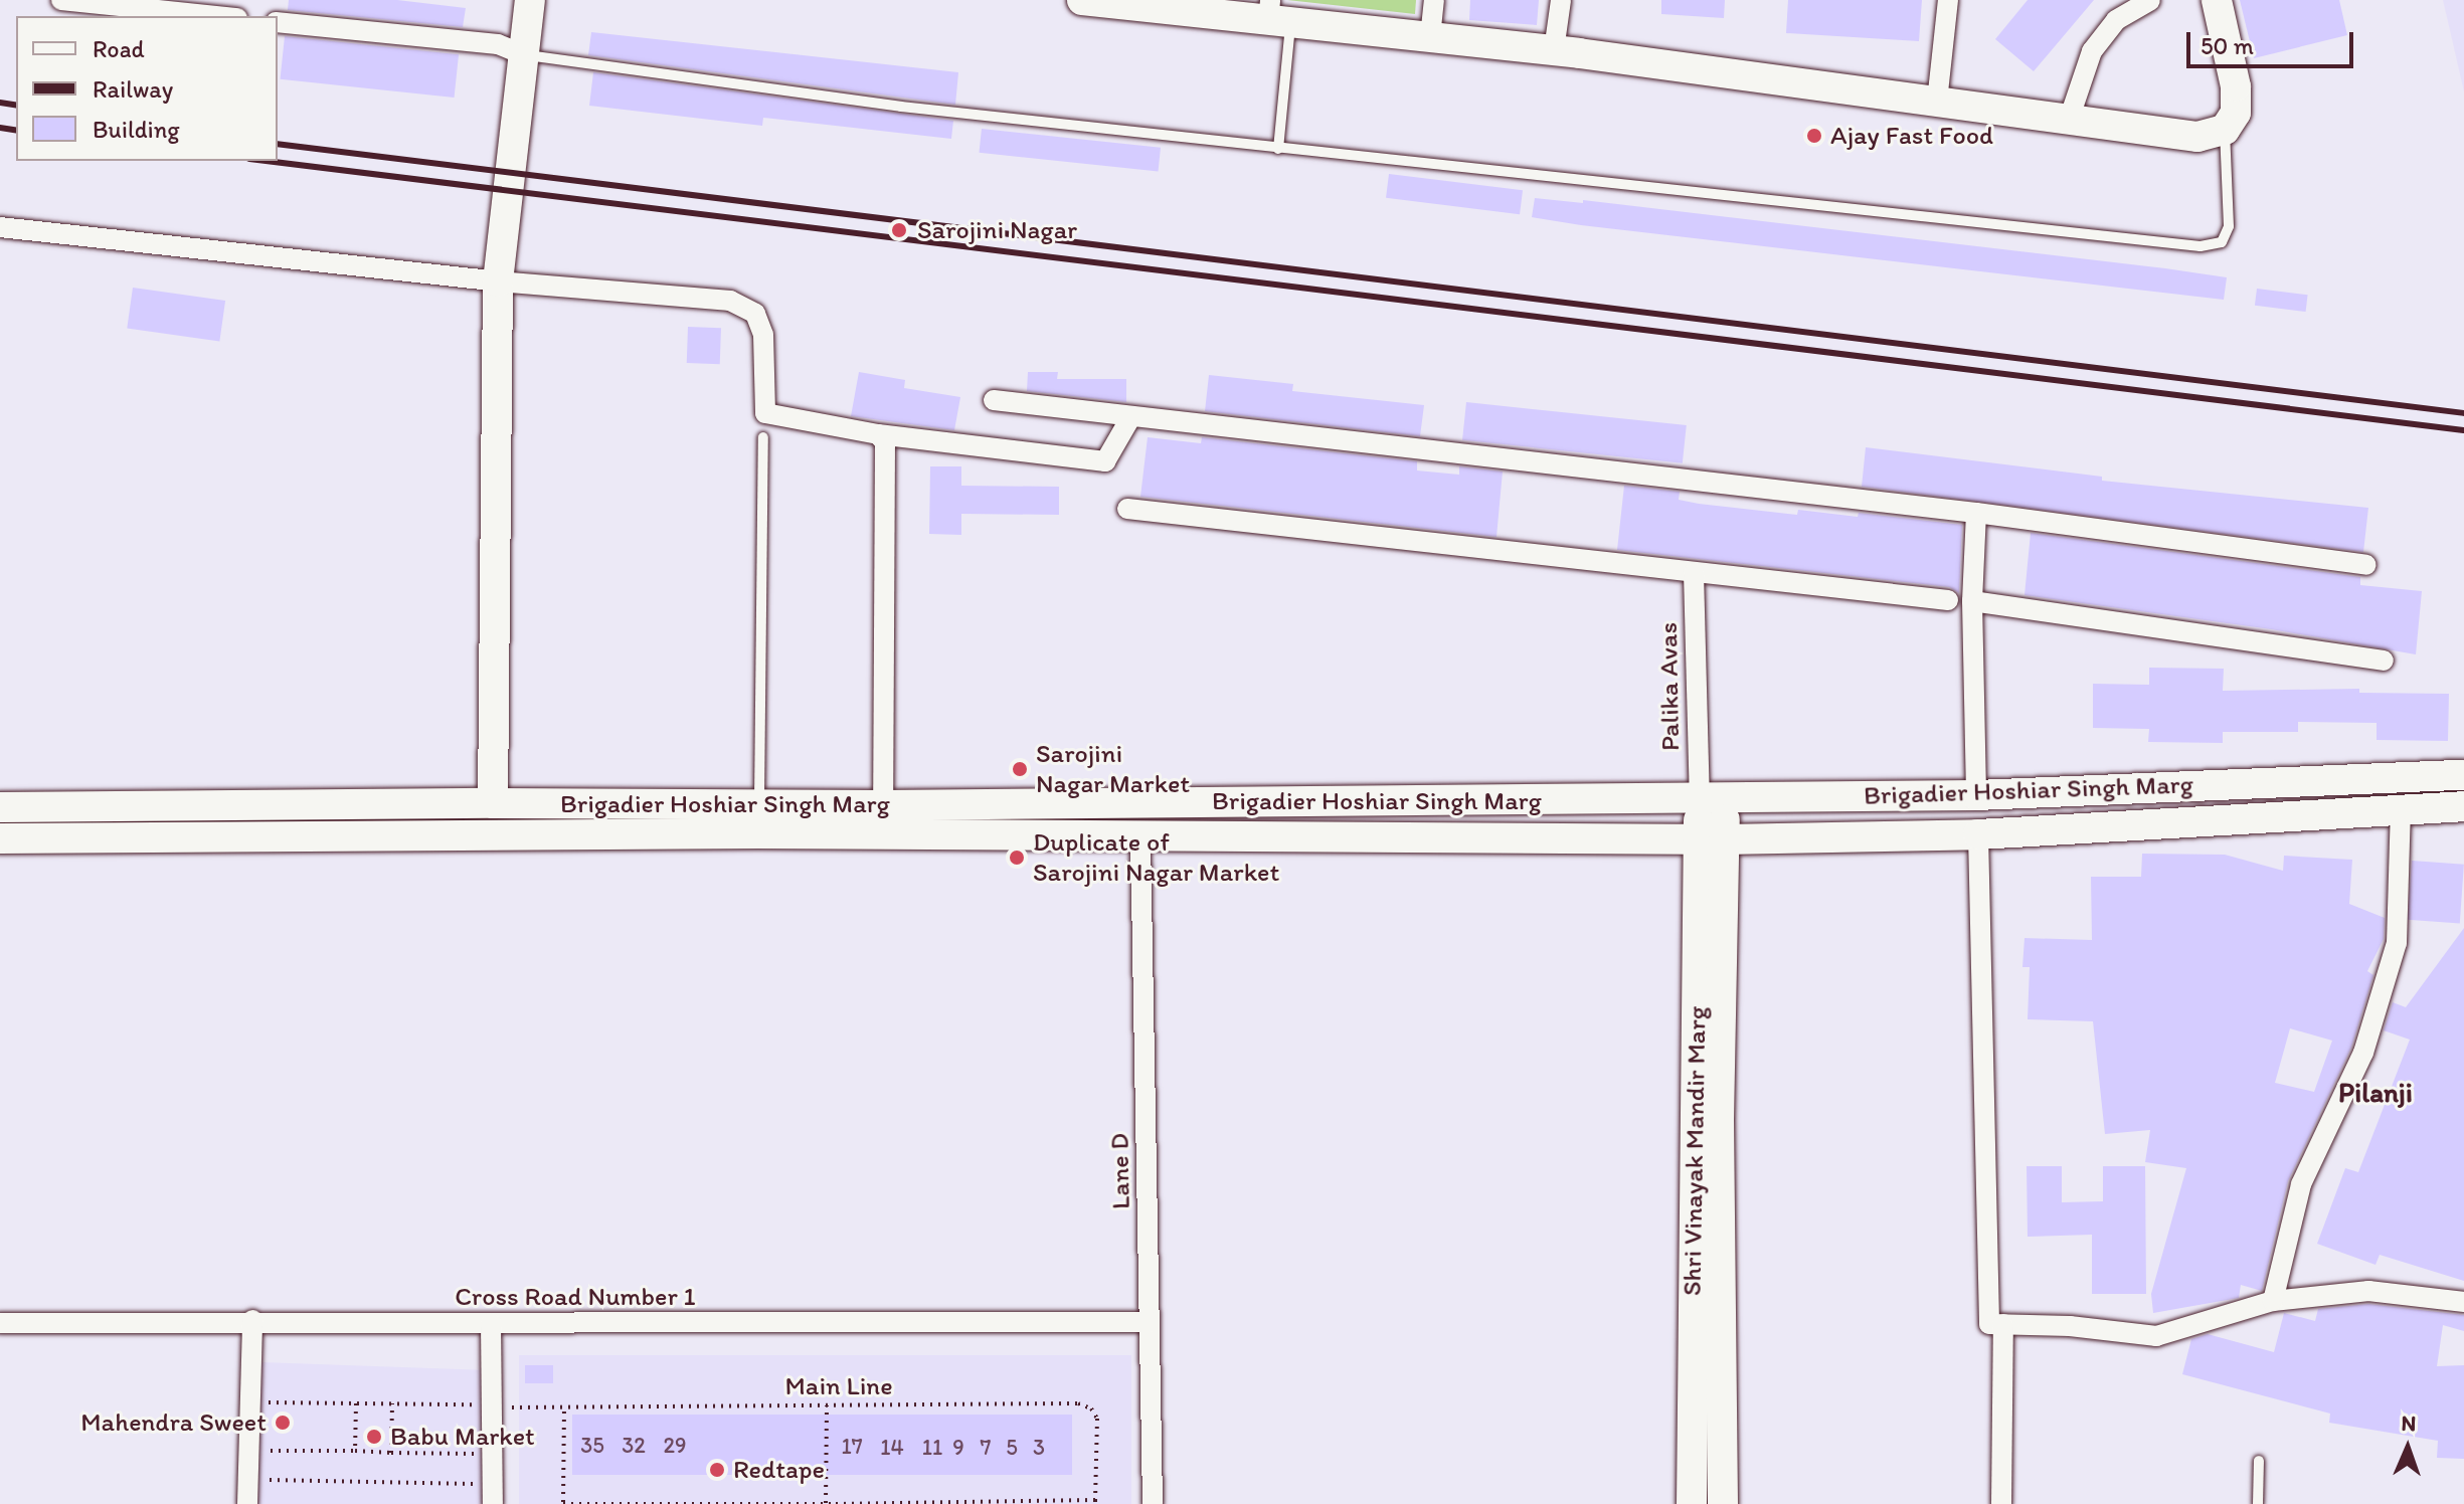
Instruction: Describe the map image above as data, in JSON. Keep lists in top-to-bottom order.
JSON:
{
  "streets": {
    "street": [
      "Palika Avas",
      "Brigadier Hoshiar Singh Marg",
      "Shri Vinayak Mandir Marg",
      "Lane D",
      "Cross Road Number 1"
    ],
    "path": ["Main Line"]
  },
  "crossings": [
    ["Palika Avas", "Brigadier Hoshiar Singh Marg"],
    ["Palika Avas", "Shri Vinayak Mandir Marg"],
    ["Brigadier Hoshiar Singh Marg", "Shri Vinayak Mandir Marg"],
    ["Brigadier Hoshiar Singh Marg", "Lane D"],
    ["Lane D", "Cross Road Number 1"]
  ],
  "districts": ["Pilanji"],
  "places": [
    "Ajay Fast Food",
    "Sarojini Nagar",
    "Sarojini Nagar Market",
    "Duplicate of Sarojini Nagar Market",
    "Mahendra Sweet",
    "Babu Market",
    "Redtape"
  ],
  "house_numbers": [
    "35",
    "32",
    "29",
    "17",
    "14",
    "11",
    "9",
    "7",
    "5",
    "3"
  ],
  "legend": ["Road", "Railway", "Building"],
  "scale_bar": "50 m",
  "north": "top"
}
